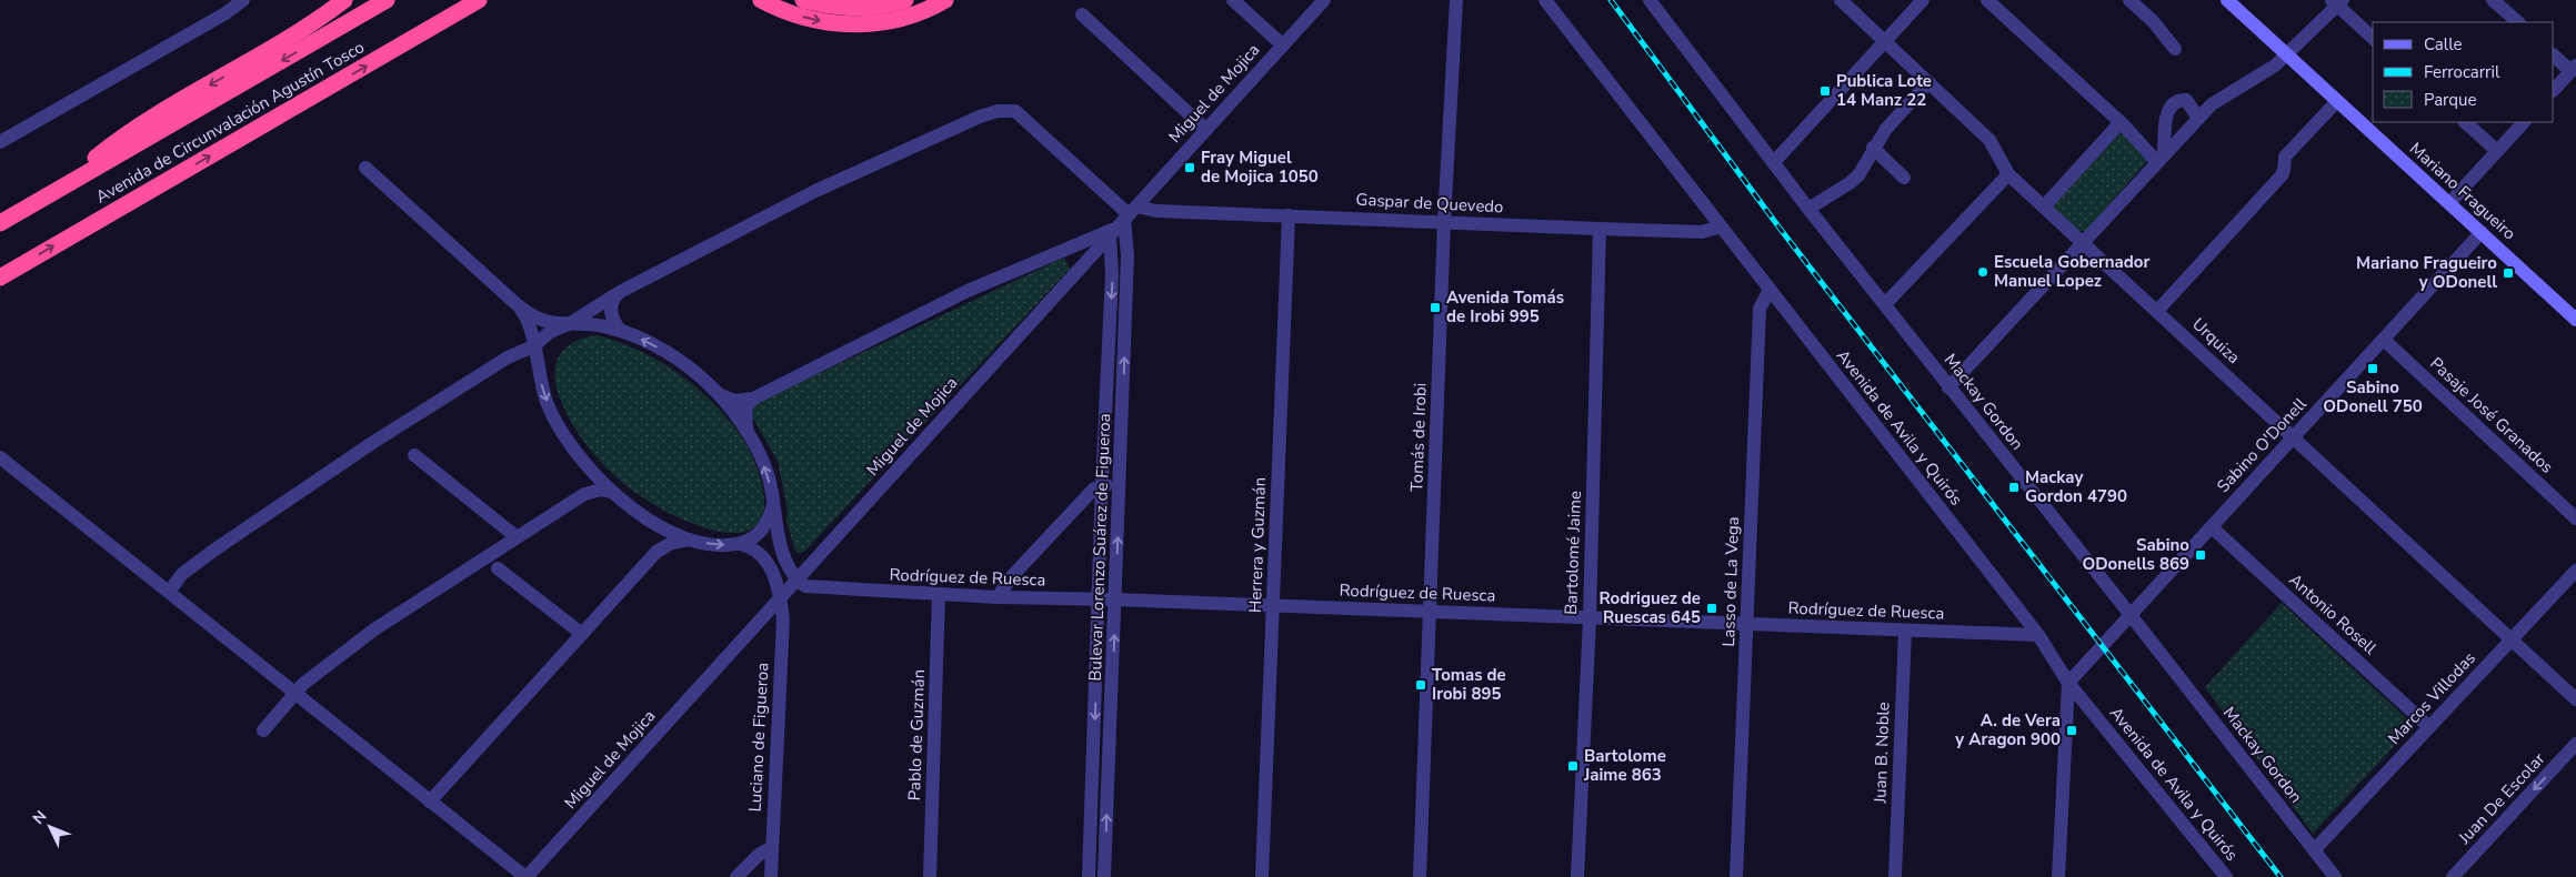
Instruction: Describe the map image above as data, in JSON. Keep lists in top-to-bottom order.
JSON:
{
  "streets": {
    "highway": ["Avenida de Circunvalación Agustín Tosco"],
    "main road": ["Mariano Fragueiro"],
    "street": [
      "Miguel de Mojica",
      "Gaspar de Quevedo",
      "Urquiza",
      "Mackay Gordon",
      "Pasaje José Granados",
      "Avenida de Avila y Quirós",
      "Tomás de Irobi",
      "Sabino O'Donell",
      "Herrera y Guzmán",
      "Bulevar Lorenzo Suárez de Figueroa",
      "Bartolomé Jaime",
      "Rodríguez de Ruesca",
      "Lasso de La Vega",
      "Antonio Rosell",
      "Marcos Villodas",
      "Pablo de Guzmán",
      "Luciano de Figueroa",
      "Juan B. Noble",
      "Juan De Escolar"
    ]
  },
  "crossings": [
    ["Miguel de Mojica", "Gaspar de Quevedo"],
    ["Miguel de Mojica", "Bulevar Lorenzo Suárez de Figueroa"],
    ["Miguel de Mojica", "Rodríguez de Ruesca"],
    ["Miguel de Mojica", "Luciano de Figueroa"],
    ["Mariano Fragueiro", "Sabino O'Donell"],
    ["Gaspar de Quevedo", "Avenida de Avila y Quirós"],
    ["Gaspar de Quevedo", "Tomás de Irobi"],
    ["Gaspar de Quevedo", "Herrera y Guzmán"],
    ["Gaspar de Quevedo", "Bulevar Lorenzo Suárez de Figueroa"],
    ["Gaspar de Quevedo", "Bartolomé Jaime"],
    ["Urquiza", "Sabino O'Donell"],
    ["Urquiza", "Marcos Villodas"],
    ["Mackay Gordon", "Sabino O'Donell"],
    ["Mackay Gordon", "Marcos Villodas"],
    ["Pasaje José Granados", "Sabino O'Donell"],
    ["Avenida de Avila y Quirós", "Sabino O'Donell"],
    ["Avenida de Avila y Quirós", "Rodríguez de Ruesca"],
    ["Avenida de Avila y Quirós", "Lasso de La Vega"],
    ["Tomás de Irobi", "Rodríguez de Ruesca"],
    ["Sabino O'Donell", "Antonio Rosell"],
    ["Herrera y Guzmán", "Rodríguez de Ruesca"],
    ["Bulevar Lorenzo Suárez de Figueroa", "Rodríguez de Ruesca"],
    ["Bartolomé Jaime", "Rodríguez de Ruesca"],
    ["Rodríguez de Ruesca", "Lasso de La Vega"],
    ["Rodríguez de Ruesca", "Pablo de Guzmán"],
    ["Rodríguez de Ruesca", "Juan B. Noble"],
    ["Antonio Rosell", "Marcos Villodas"]
  ],
  "one_way": ["Juan De Escolar"],
  "places": {
    "transit": [
      "Publica Lote 14 Manz 22",
      "Fray Miguel de Mojica 1050",
      "Mariano Fragueiro y ODonell",
      "Avenida Tomás de Irobi 995",
      "Sabino ODonell 750",
      "Mackay Gordon 4790",
      "Sabino ODonells 869",
      "Rodriguez de Ruescas 645",
      "Tomas de Irobi 895",
      "A. de Vera y Aragon 900",
      "Bartolome Jaime 863"
    ],
    "other": ["Escuela Gobernador Manuel Lopez"]
  },
  "legend": ["Calle", "Ferrocarril", "Parque"],
  "north": "top left"
}
